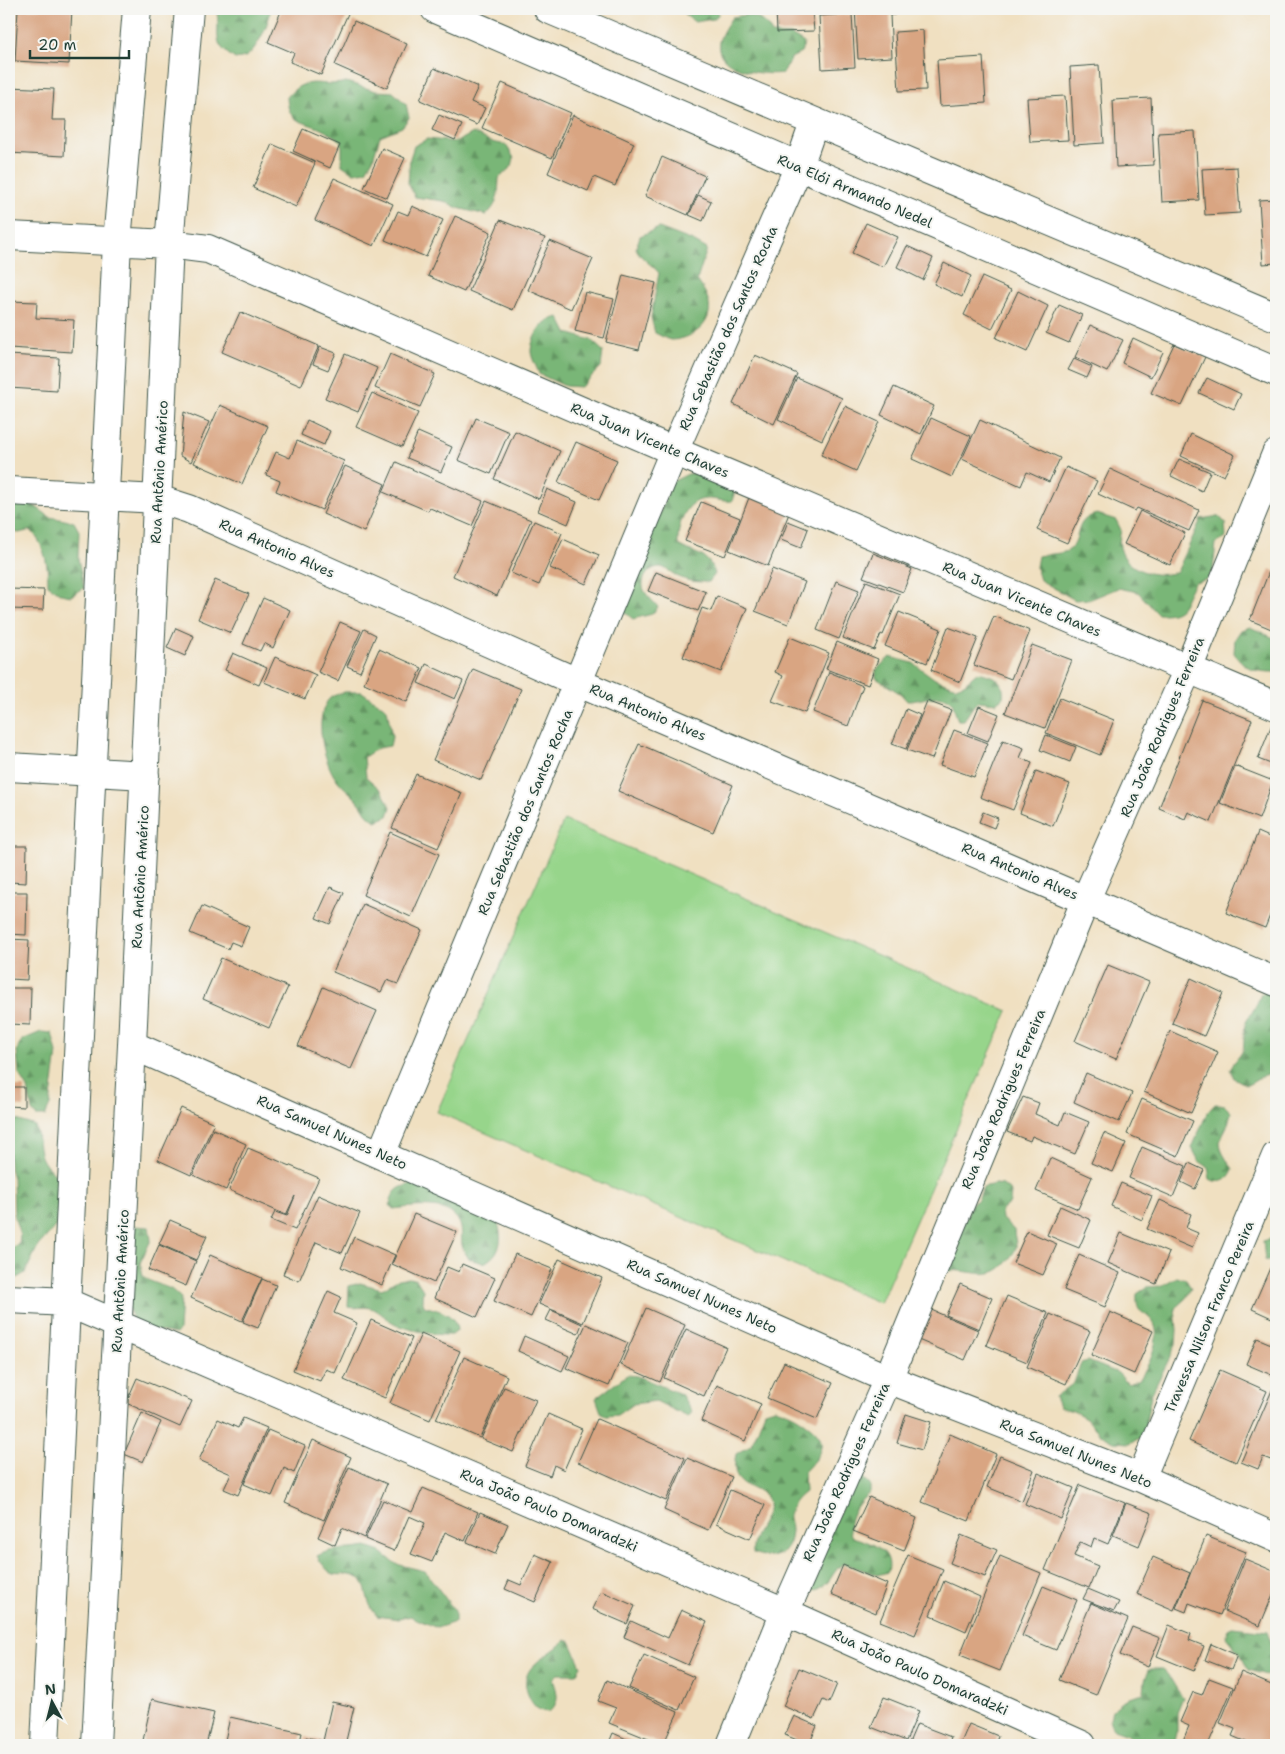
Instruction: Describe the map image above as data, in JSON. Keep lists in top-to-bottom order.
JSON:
{
  "streets": {
    "street": [
      "Rua Elói Armando Nedel",
      "Rua Sebastião dos Santos Rocha",
      "Rua Juan Vicente Chaves",
      "Rua Antônio Américo",
      "Rua Antonio Alves",
      "Rua João Rodrigues Ferreira",
      "Rua Samuel Nunes Neto",
      "Travessa Nilson Franco Pereira",
      "Rua João Paulo Domaradzki"
    ]
  },
  "crossings": [
    ["Rua Elói Armando Nedel", "Rua Sebastião dos Santos Rocha"],
    ["Rua Sebastião dos Santos Rocha", "Rua Juan Vicente Chaves"],
    ["Rua Sebastião dos Santos Rocha", "Rua Antonio Alves"],
    ["Rua Sebastião dos Santos Rocha", "Rua Samuel Nunes Neto"],
    ["Rua Juan Vicente Chaves", "Rua Antônio Américo"],
    ["Rua Juan Vicente Chaves", "Rua João Rodrigues Ferreira"],
    ["Rua Antônio Américo", "Rua Antonio Alves"],
    ["Rua Antônio Américo", "Rua Samuel Nunes Neto"],
    ["Rua Antônio Américo", "Rua João Paulo Domaradzki"],
    ["Rua Antonio Alves", "Rua João Rodrigues Ferreira"],
    ["Rua João Rodrigues Ferreira", "Rua Samuel Nunes Neto"],
    ["Rua João Rodrigues Ferreira", "Rua João Paulo Domaradzki"],
    ["Rua Samuel Nunes Neto", "Travessa Nilson Franco Pereira"]
  ],
  "scale_bar": "20 m",
  "north": "top"
}
